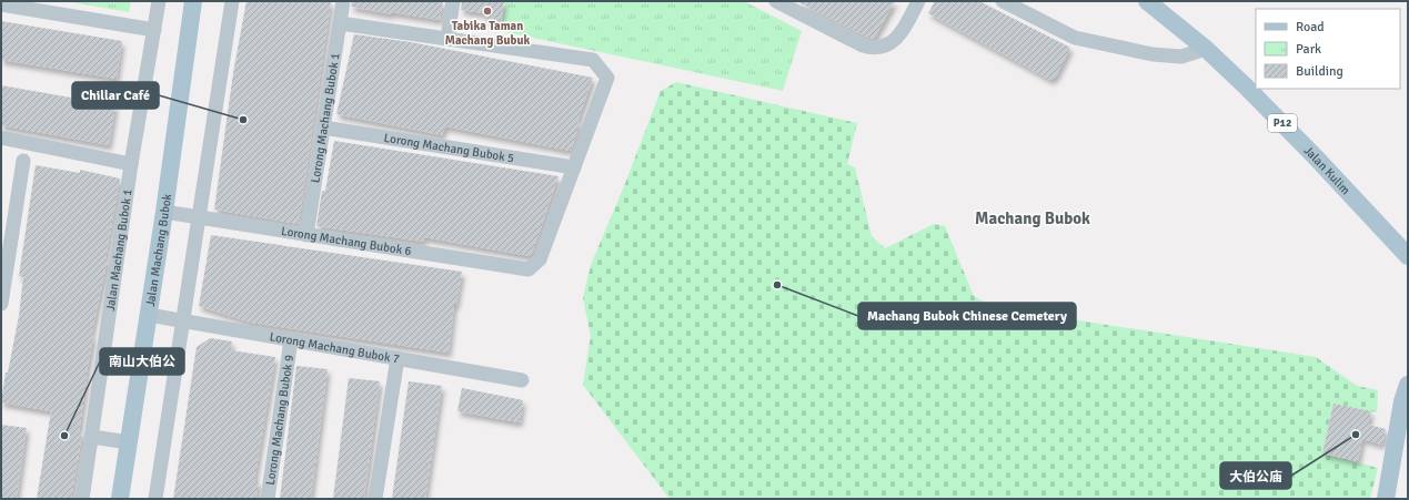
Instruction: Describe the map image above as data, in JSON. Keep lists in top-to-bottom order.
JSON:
{
  "streets": {
    "main road": ["P12", "Jalan Kulim", "Jalan Machang Bubok"],
    "street": [
      "Lorong Machang Bubok 1",
      "Lorong Machang Bubok 5",
      "Lorong Machang Bubok 6",
      "Jalan Machang Bubok 1",
      "Lorong Machang Bubok 7",
      "Lorong Machang Bubok 9"
    ]
  },
  "crossings": [
    ["Lorong Machang Bubok 1", "Lorong Machang Bubok 5"],
    ["Lorong Machang Bubok 1", "Lorong Machang Bubok 6"],
    ["Lorong Machang Bubok 5", "Lorong Machang Bubok 6"],
    ["Lorong Machang Bubok 6", "Jalan Machang Bubok"],
    ["Jalan Machang Bubok", "Lorong Machang Bubok 7"],
    ["Lorong Machang Bubok 7", "Lorong Machang Bubok 9"]
  ],
  "districts": ["Machang Bubok"],
  "places": [
    "Tabika Taman Machang Bubuk",
    "Chillar Café",
    "Machang Bubok Chinese Cemetery",
    "大伯公庙",
    "南山大伯公"
  ],
  "legend": ["Road", "Park", "Building"]
}
